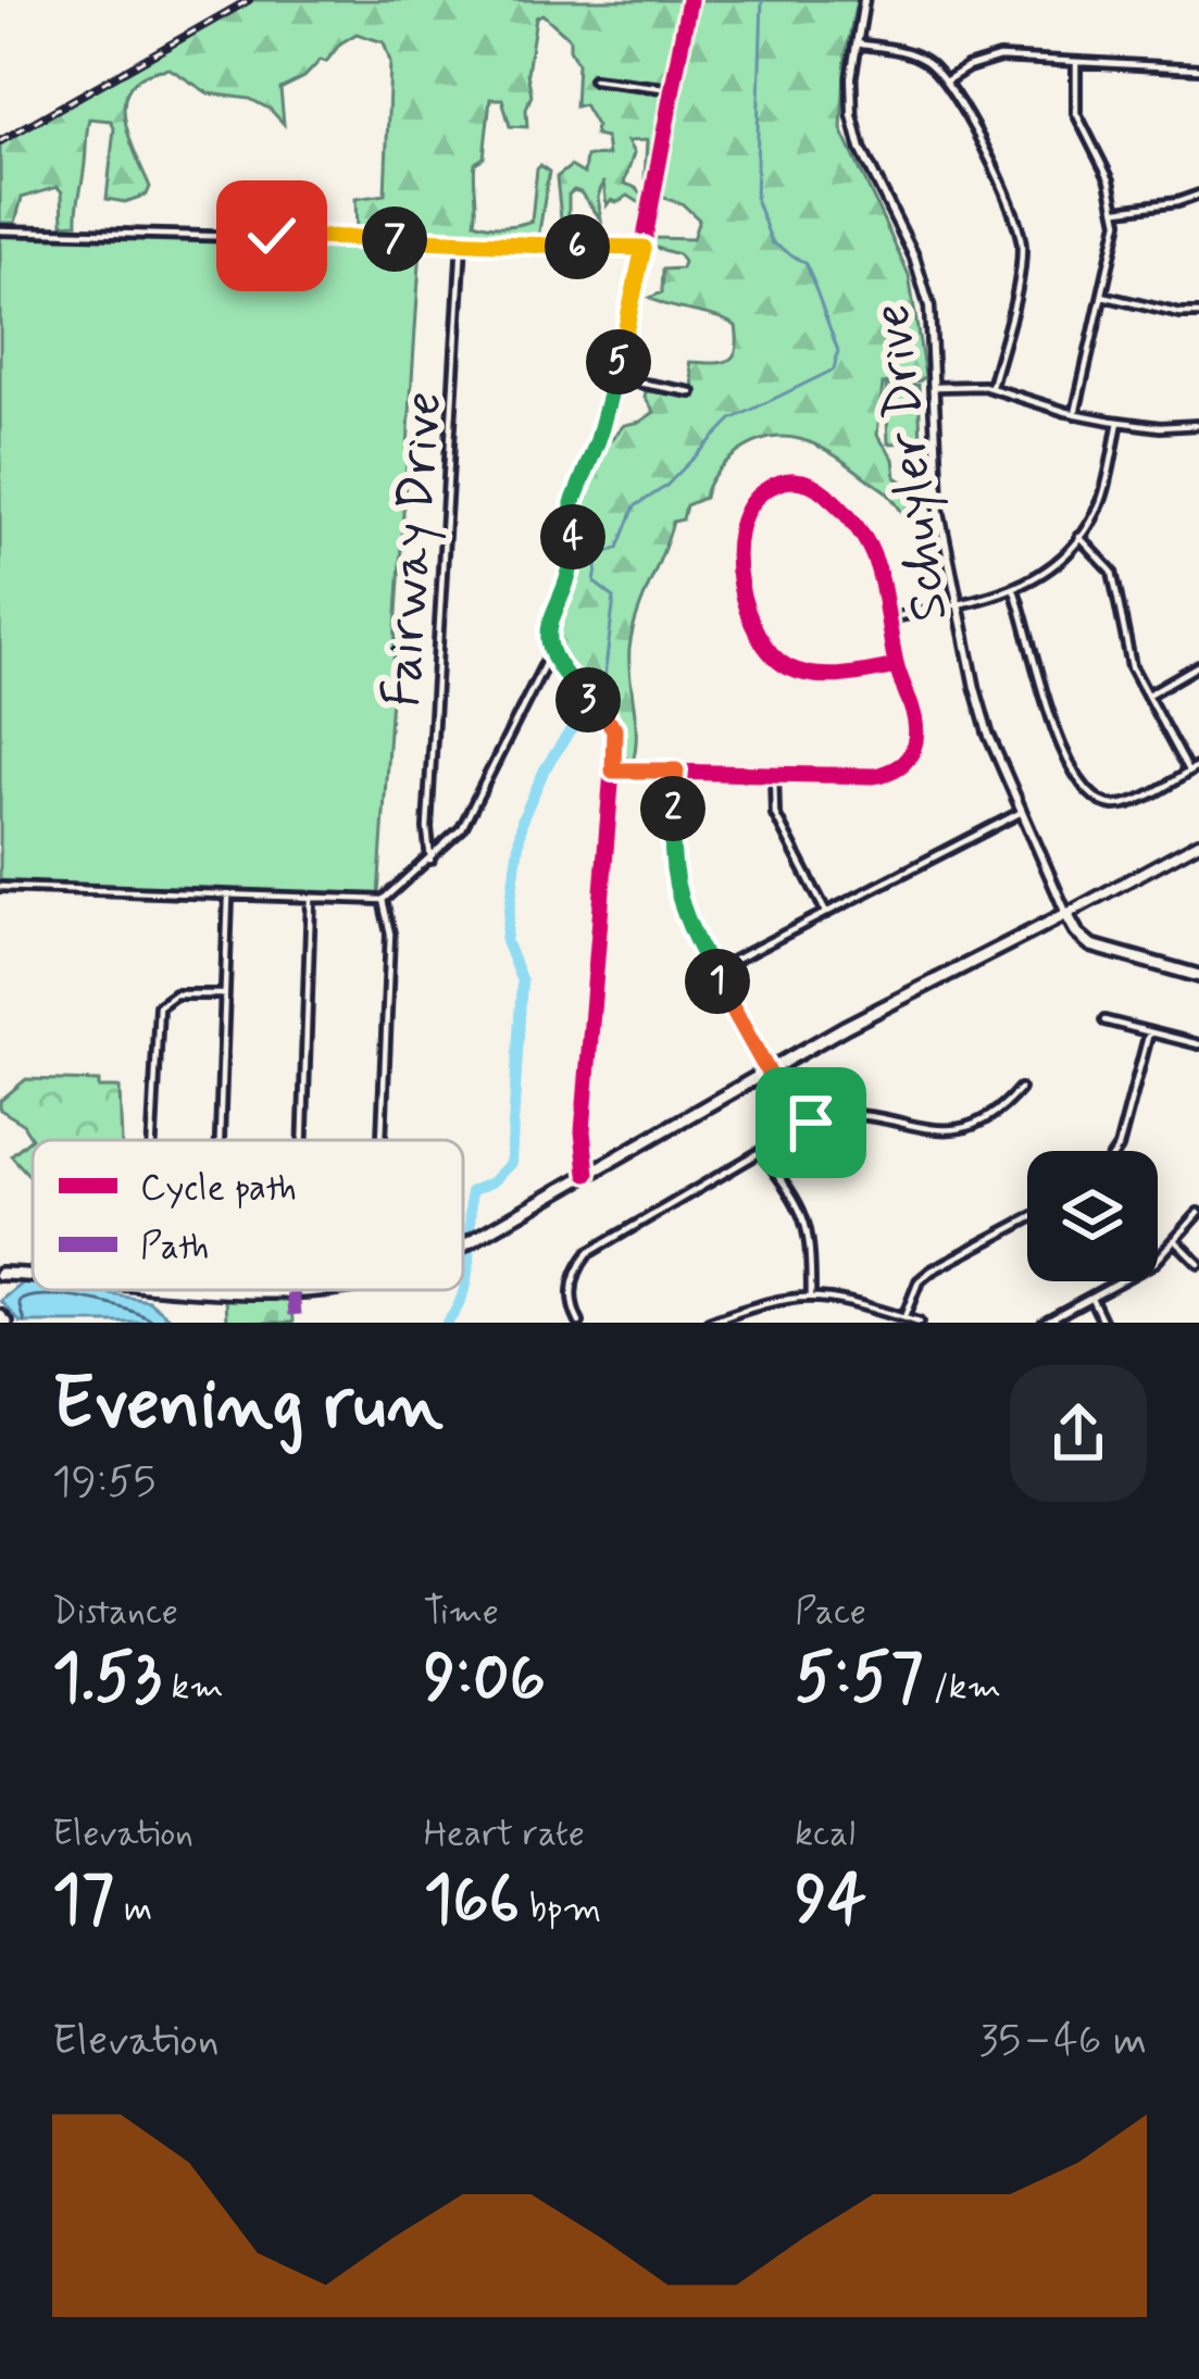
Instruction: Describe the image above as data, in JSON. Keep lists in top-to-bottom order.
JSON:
{
  "streets": {
    "street": ["Schuyler Drive", "Fairway Drive"]
  },
  "legend": ["Cycle path", "Path"],
  "page": {
    "pins": [
      "7",
      "6",
      "5",
      "4",
      "3",
      "2",
      "1"
    ],
    "heading": ["Evening run", "19:55"],
    "stats": [
      ["Distance", "1.53 km"],
      ["Time", "9:06"],
      ["Pace", "5:57 /km"],
      ["Elevation", "17 m"],
      ["Heart rate", "166 bpm"],
      ["kcal", "94"]
    ],
    "chart": ["Elevation", "35–46 m"]
  }
}
